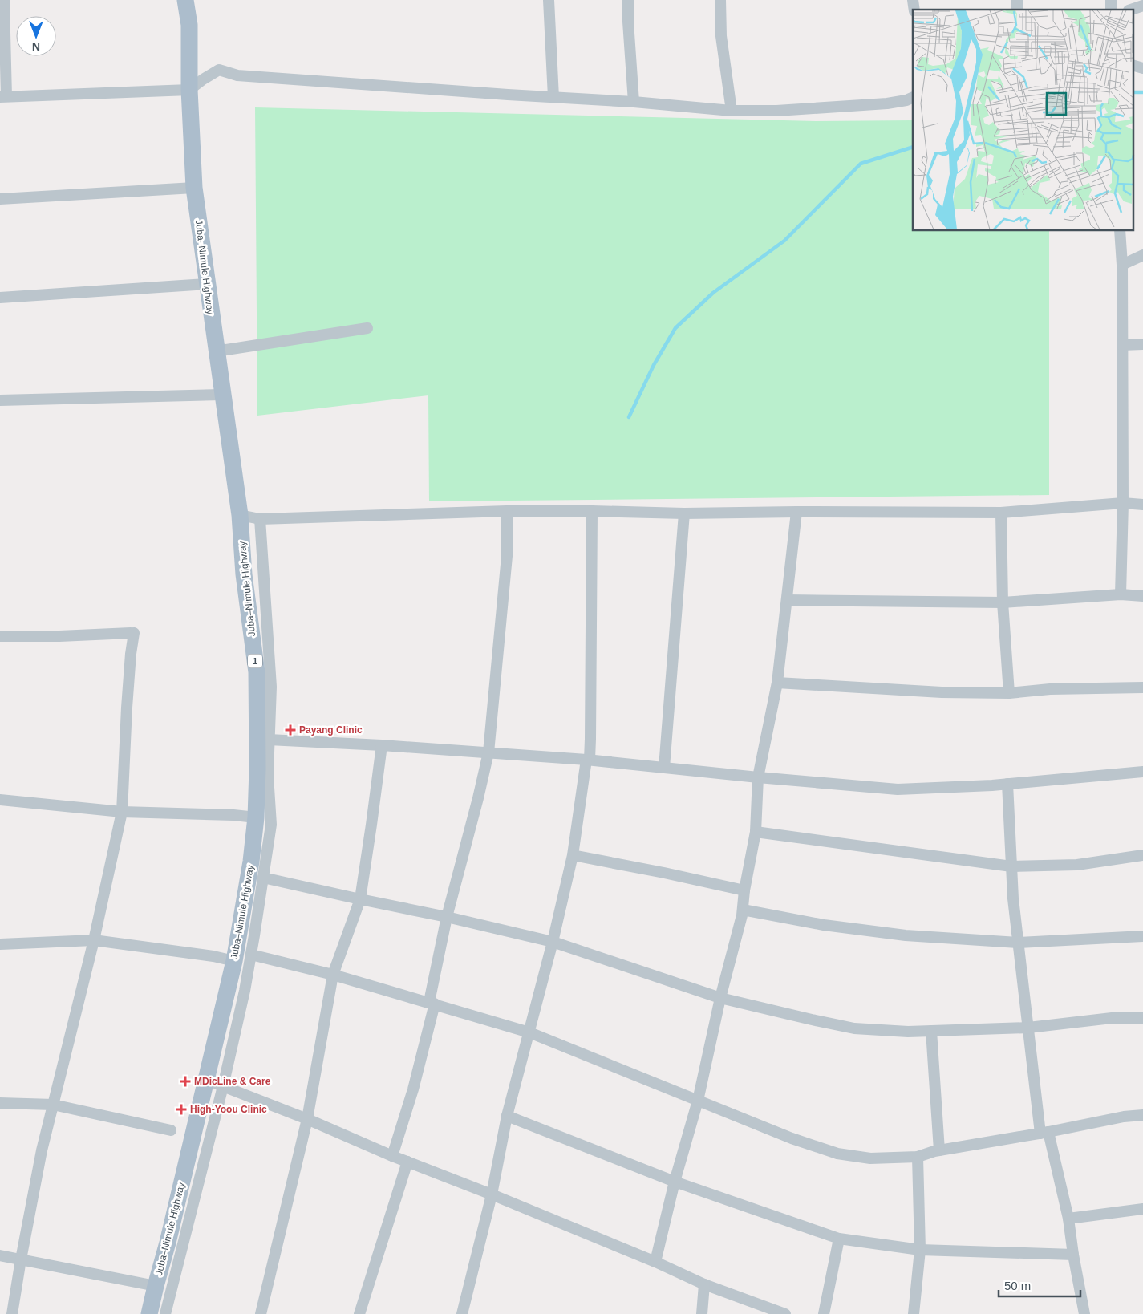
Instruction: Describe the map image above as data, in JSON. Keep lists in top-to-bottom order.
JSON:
{
  "streets": {
    "main road": ["Juba–Nimule Highway", "1"]
  },
  "places": {
    "health": ["Payang Clinic", "MDicLine & Care", "High-Yoou Clinic"]
  },
  "scale_bar": "50 m",
  "north": "bottom"
}
